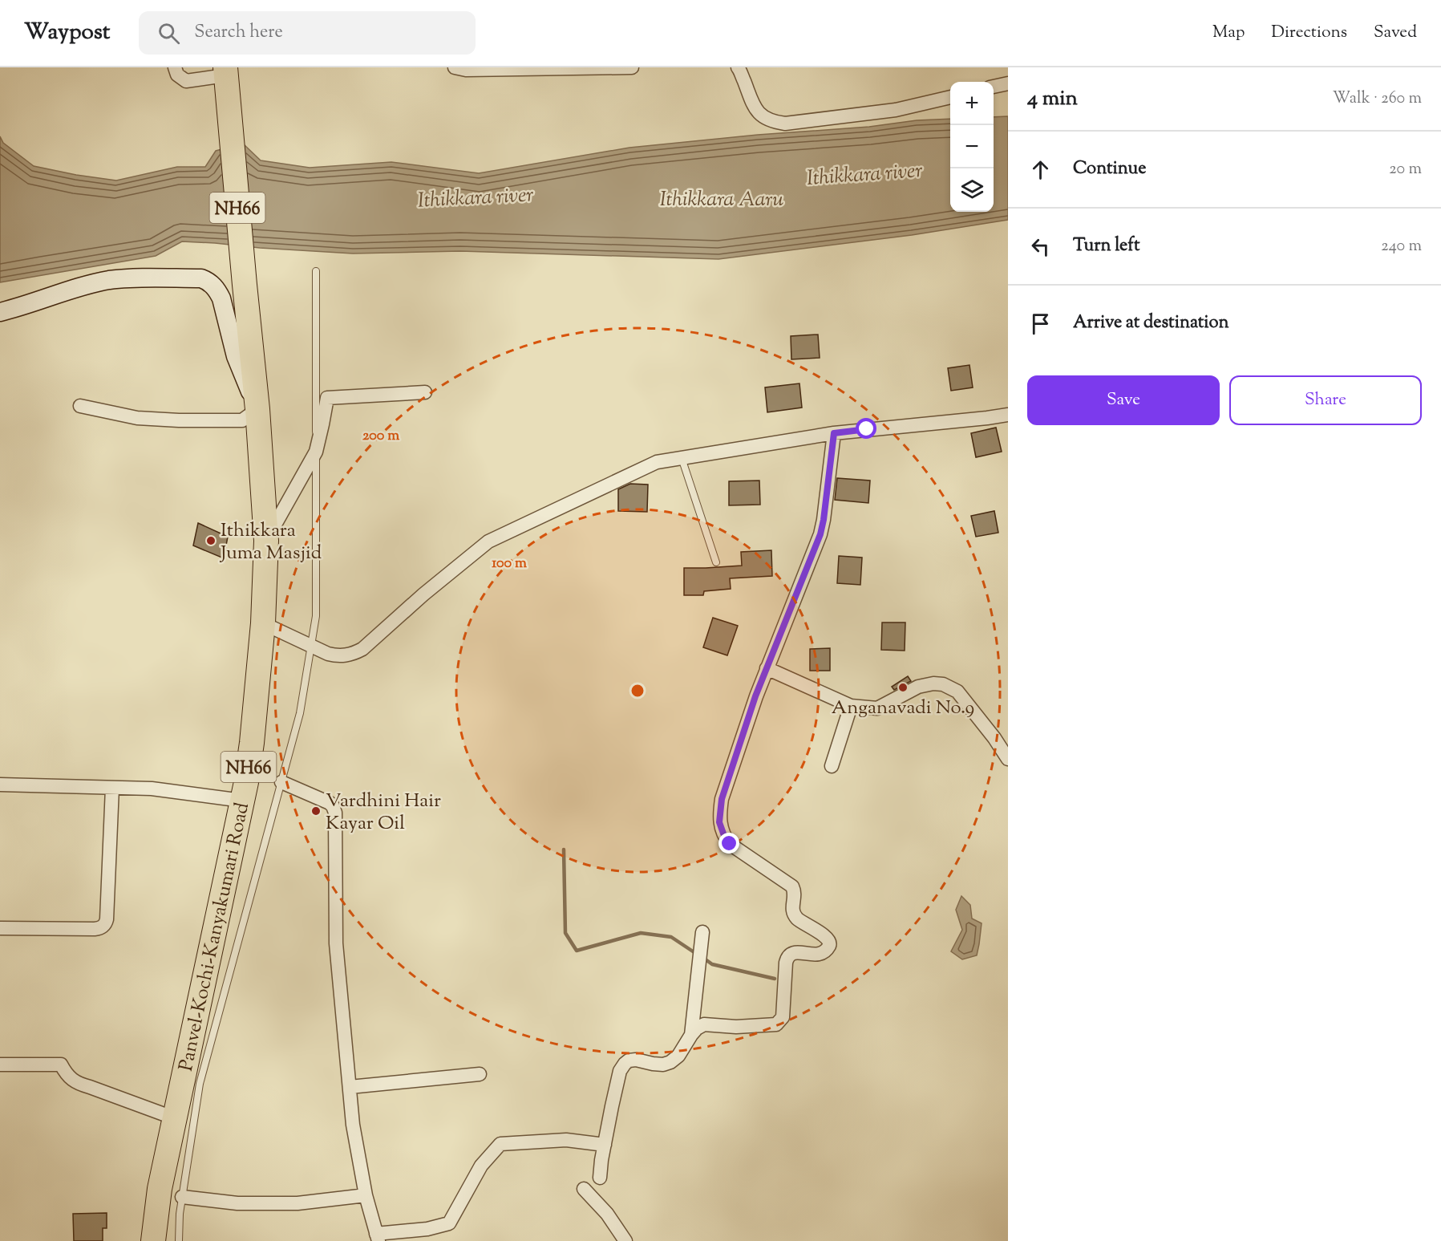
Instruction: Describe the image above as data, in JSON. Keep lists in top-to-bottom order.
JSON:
{
  "streets": {
    "highway": ["NH66", "Panvel-Kochi-Kanyakumari Road"]
  },
  "water": ["Ithikkara river", "Ithikkara Aaru"],
  "places": ["Ithikkara Juma Masjid", "Anganavadi No.9", "Vardhini Hair Kayar Oil"],
  "page": {
    "header": "Waypost",
    "search": "Search here",
    "nav": ["Map", "Directions", "Saved"],
    "heading": ["4 min", "Walk · 260 m"],
    "map_buttons": ["+", "−"],
    "list": [
      ["Continue", "20 m"],
      ["Turn left", "240 m"],
      "Arrive at destination"
    ],
    "buttons": ["Save", "Share"]
  },
  "rings": ["200 m", "100 m"]
}
